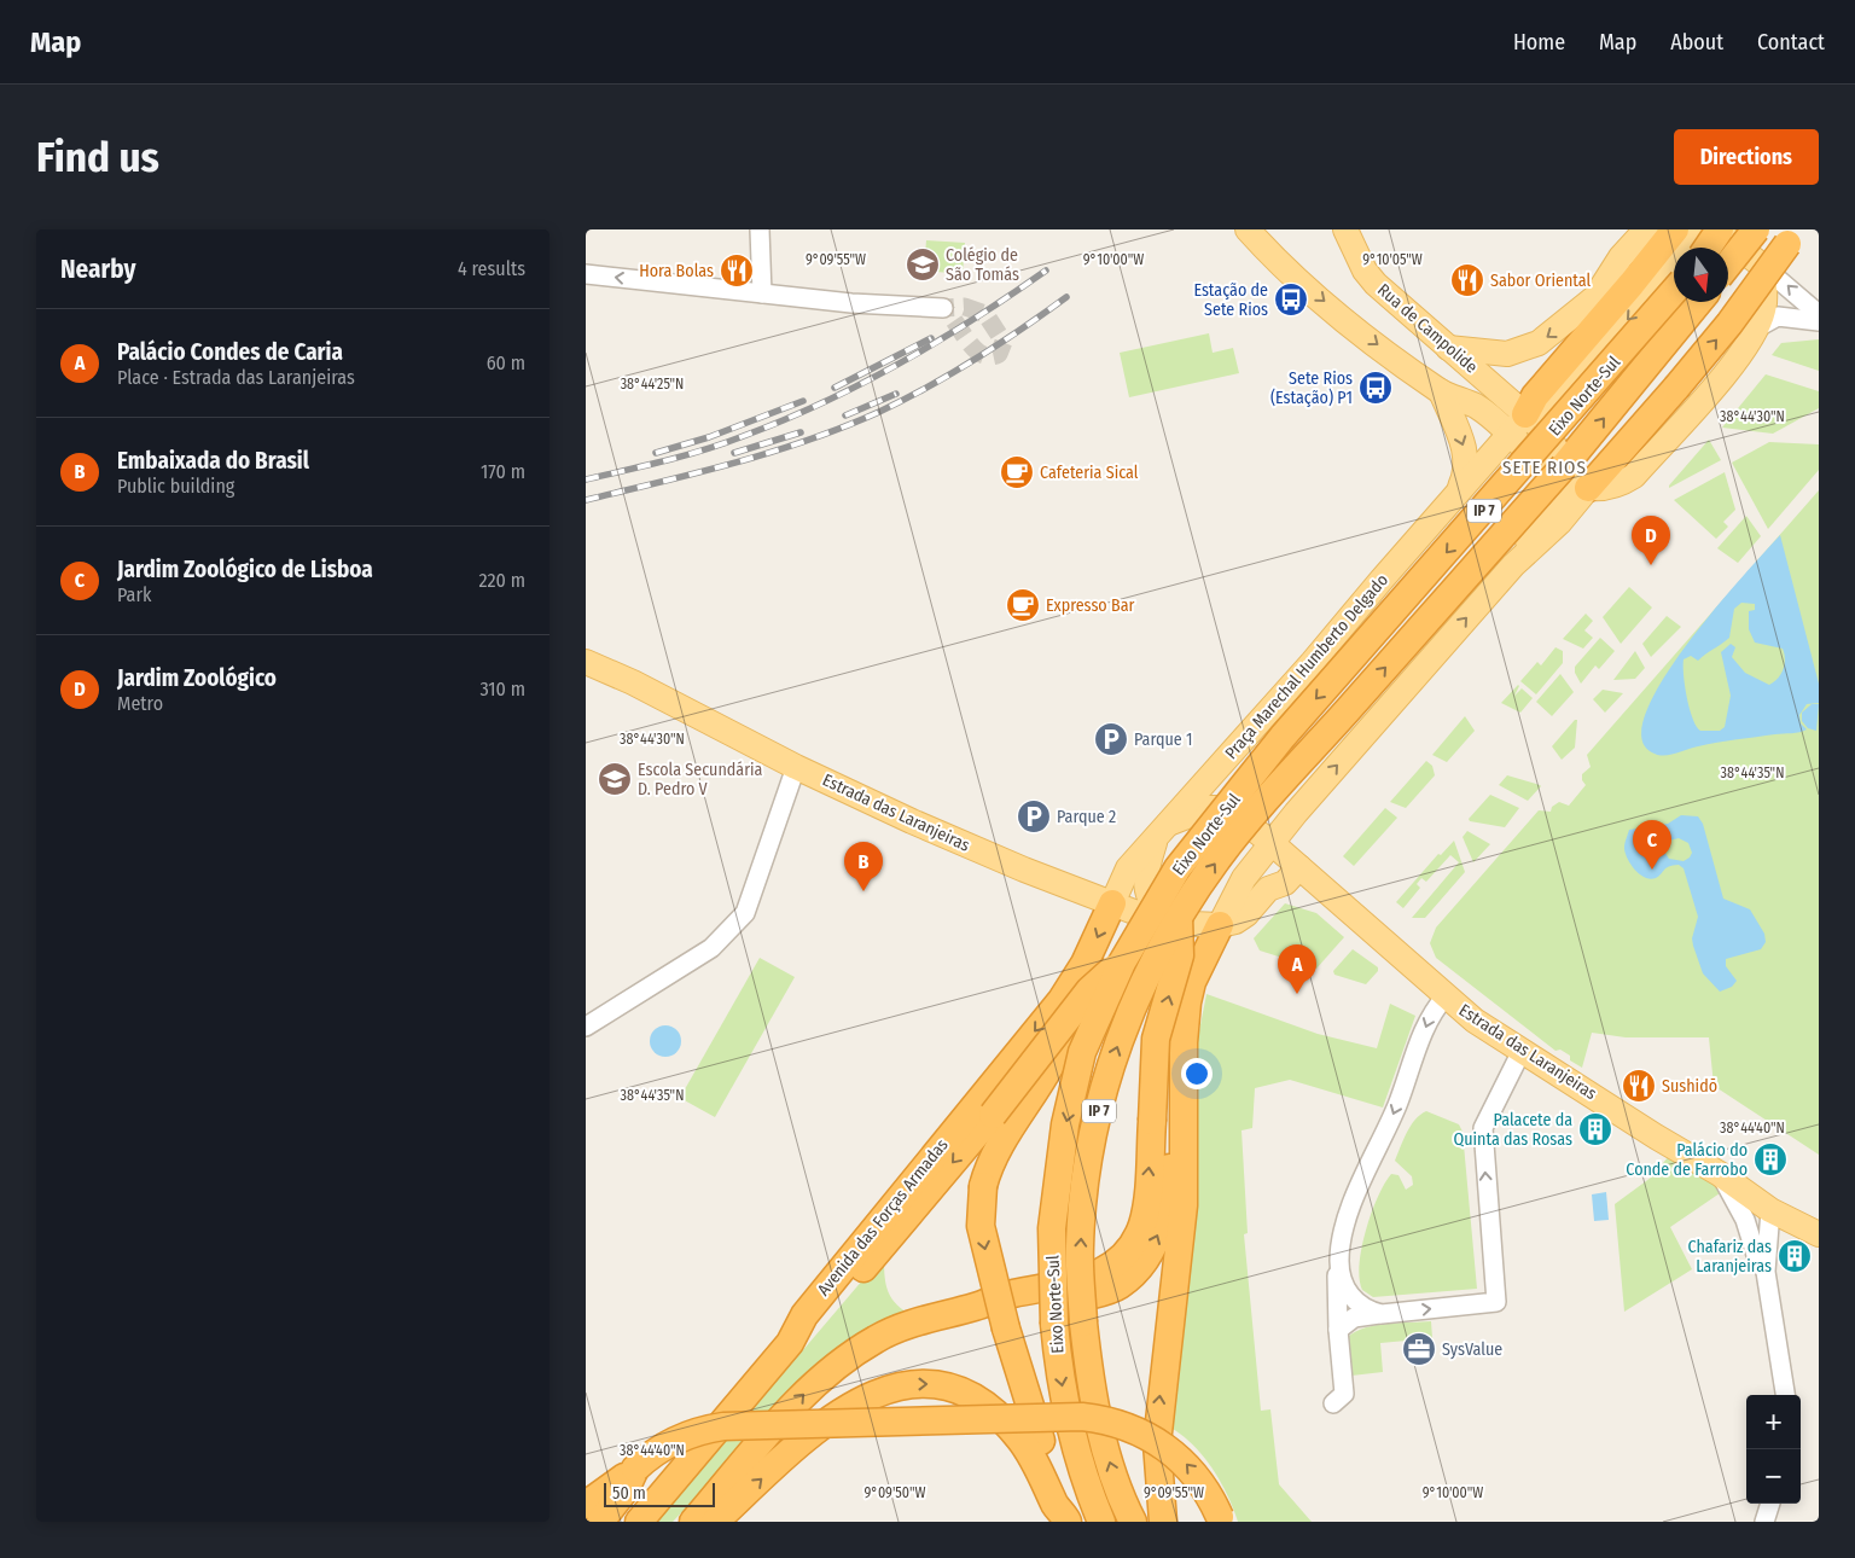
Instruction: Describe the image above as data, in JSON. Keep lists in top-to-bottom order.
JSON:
{
  "streets": {
    "highway": ["Eixo Norte-Sul", "IP 7", "Avenida das Forças Armadas"],
    "main road": ["Rua de Campolide", "Praça Marechal Humberto Delgado", "Estrada das Laranjeiras"]
  },
  "crossings": [
    ["Rua de Campolide", "Praça Marechal Humberto Delgado"],
    ["Eixo Norte-Sul", "Estrada das Laranjeiras"],
    ["Praça Marechal Humberto Delgado", "Estrada das Laranjeiras"],
    ["Praça Marechal Humberto Delgado", "Avenida das Forças Armadas"],
    ["Estrada das Laranjeiras", "Avenida das Forças Armadas"]
  ],
  "districts": ["SETE RIOS"],
  "places": {
    "school or university": ["Colégio de São Tomás", "Escola Secundária D. Pedro V"],
    "restaurant": ["Hora Bolas", "Sabor Oriental", "Sushidō"],
    "bus stop": ["Estação de Sete Rios", "Sete Rios (Estação) P1"],
    "cafe": ["Cafeteria Sical", "Expresso Bar"],
    "parking": ["Parque 1", "Parque 2"],
    "building": ["Palacete da Quinta das Rosas", "Palácio do Conde de Farrobo", "Chafariz das Laranjeiras"],
    "office": ["SysValue"]
  },
  "scale_bar": "50 m",
  "north": "bottom",
  "page": {
    "header": "Map",
    "nav": [
      "Home",
      "Map",
      "About",
      "Contact"
    ],
    "buttons": "Directions",
    "title": "Find us",
    "heading": ["Nearby", "4 results"],
    "list": [
      {
        "mark": "A",
        "name": "Palácio Condes de Caria",
        "note": "Place · Estrada das Laranjeiras",
        "value": "60 m"
      },
      {
        "mark": "B",
        "name": "Embaixada do Brasil",
        "note": "Public building",
        "value": "170 m"
      },
      {
        "mark": "C",
        "name": "Jardim Zoológico de Lisboa",
        "note": "Park",
        "value": "220 m"
      },
      {
        "mark": "D",
        "name": "Jardim Zoológico",
        "note": "Metro",
        "value": "310 m"
      }
    ],
    "pins": [
      "D",
      "C",
      "B",
      "A"
    ],
    "map_buttons": ["+", "−"],
    "scale": "50 m"
  },
  "coordinates": [
    "9°09'55\"W",
    "9°10'00\"W",
    "9°10'05\"W",
    "38°44'25\"N",
    "38°44'30\"N",
    "38°44'35\"N",
    "38°44'40\"N",
    "9°09'50\"W"
  ]
}
